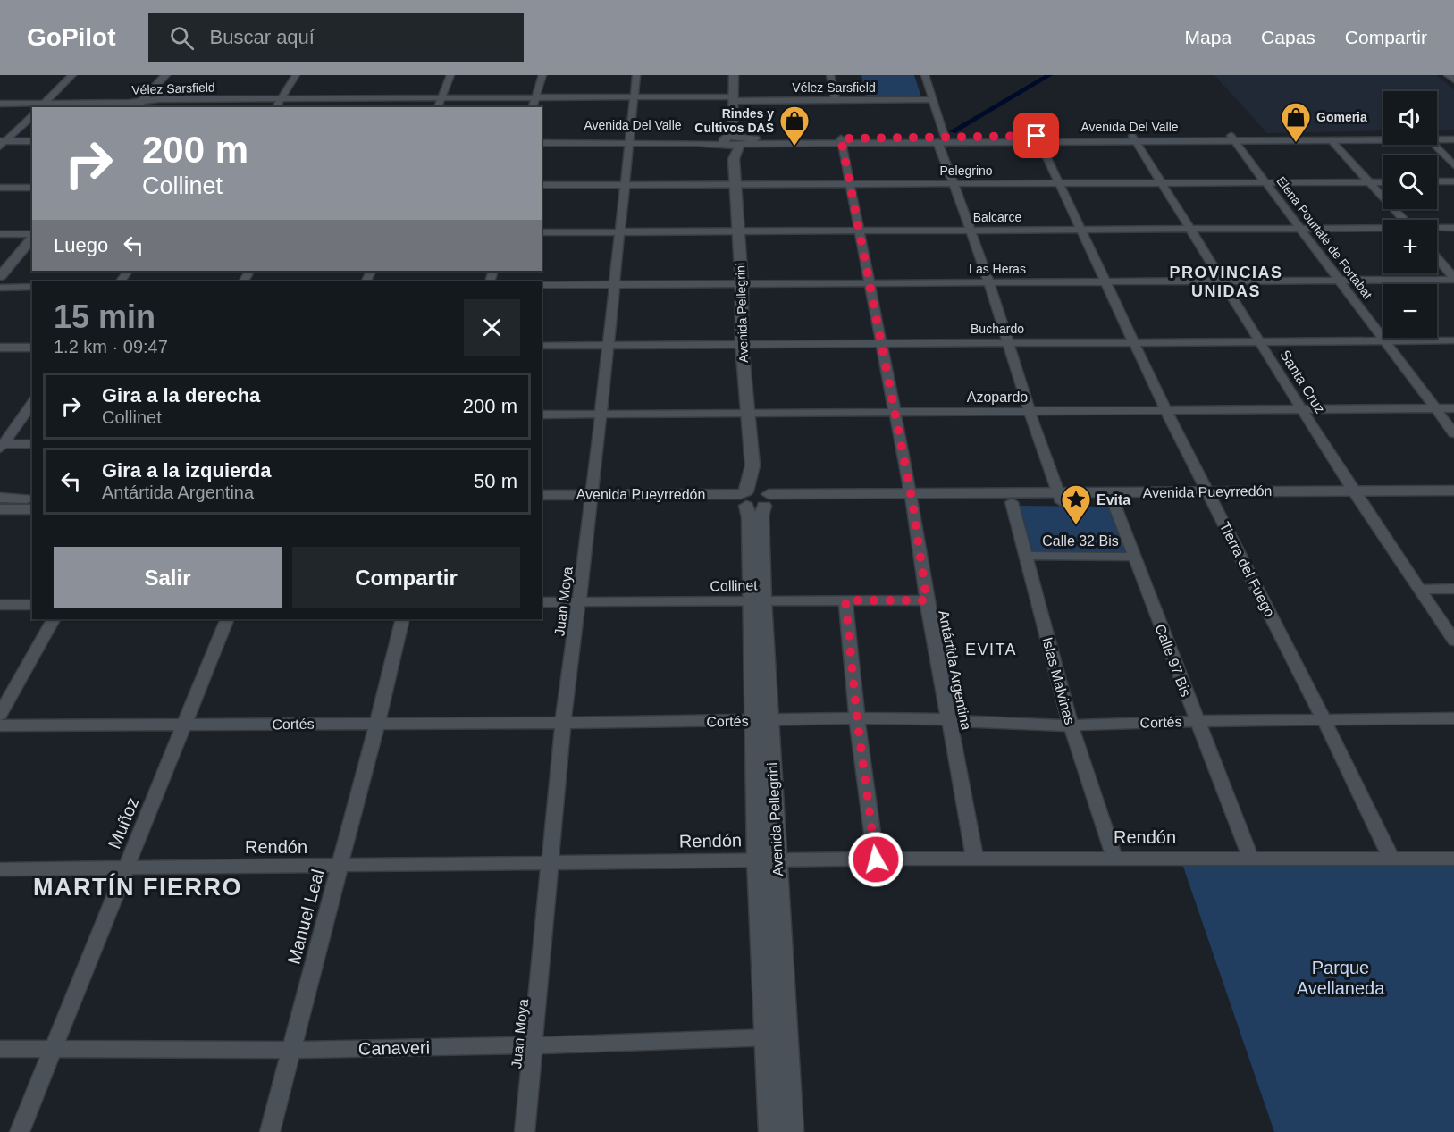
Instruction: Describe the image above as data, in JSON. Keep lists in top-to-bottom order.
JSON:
{
  "streets": {
    "main road": ["Avenida Del Valle", "Avenida Pellegrini", "Avenida Pueyrredón"],
    "street": [
      "Vélez Sarsfield",
      "Pelegrino",
      "Balcarce",
      "Elena Pourtalé de Fortabat",
      "Las Heras",
      "Buchardo",
      "Santa Cruz",
      "Azopardo",
      "Calle 32 Bis",
      "Tierra del Fuego",
      "Collinet",
      "Juan Moya",
      "Calle 97 Bis",
      "Antártida Argentina",
      "Islas Malvinas",
      "Cortés",
      "Muñoz",
      "Rendón",
      "Manuel Leal",
      "Canaveri"
    ]
  },
  "crossings": [
    ["Vélez Sarsfield", "Juan Moya"],
    ["Avenida Del Valle", "Elena Pourtalé de Fortabat"],
    ["Avenida Del Valle", "Avenida Pellegrini"],
    ["Avenida Del Valle", "Santa Cruz"],
    ["Avenida Del Valle", "Tierra del Fuego"],
    ["Avenida Del Valle", "Juan Moya"],
    ["Avenida Del Valle", "Antártida Argentina"],
    ["Pelegrino", "Elena Pourtalé de Fortabat"],
    ["Pelegrino", "Avenida Pellegrini"],
    ["Pelegrino", "Santa Cruz"],
    ["Pelegrino", "Tierra del Fuego"],
    ["Pelegrino", "Juan Moya"],
    ["Pelegrino", "Antártida Argentina"],
    ["Balcarce", "Elena Pourtalé de Fortabat"],
    ["Balcarce", "Avenida Pellegrini"],
    ["Balcarce", "Santa Cruz"],
    ["Balcarce", "Tierra del Fuego"],
    ["Balcarce", "Juan Moya"],
    ["Balcarce", "Antártida Argentina"],
    ["Elena Pourtalé de Fortabat", "Las Heras"],
    ["Elena Pourtalé de Fortabat", "Buchardo"],
    ["Elena Pourtalé de Fortabat", "Azopardo"],
    ["Las Heras", "Avenida Pellegrini"],
    ["Las Heras", "Santa Cruz"],
    ["Las Heras", "Tierra del Fuego"],
    ["Las Heras", "Juan Moya"],
    ["Las Heras", "Antártida Argentina"],
    ["Avenida Pellegrini", "Buchardo"],
    ["Avenida Pellegrini", "Azopardo"],
    ["Avenida Pellegrini", "Avenida Pueyrredón"],
    ["Avenida Pellegrini", "Collinet"],
    ["Avenida Pellegrini", "Cortés"],
    ["Avenida Pellegrini", "Rendón"],
    ["Avenida Pellegrini", "Canaveri"],
    ["Buchardo", "Santa Cruz"],
    ["Buchardo", "Tierra del Fuego"],
    ["Buchardo", "Juan Moya"],
    ["Buchardo", "Antártida Argentina"],
    ["Santa Cruz", "Azopardo"],
    ["Santa Cruz", "Avenida Pueyrredón"],
    ["Azopardo", "Tierra del Fuego"],
    ["Azopardo", "Juan Moya"],
    ["Azopardo", "Antártida Argentina"],
    ["Avenida Pueyrredón", "Tierra del Fuego"],
    ["Avenida Pueyrredón", "Juan Moya"],
    ["Avenida Pueyrredón", "Calle 97 Bis"],
    ["Avenida Pueyrredón", "Antártida Argentina"],
    ["Avenida Pueyrredón", "Islas Malvinas"],
    ["Calle 32 Bis", "Calle 97 Bis"],
    ["Calle 32 Bis", "Islas Malvinas"],
    ["Tierra del Fuego", "Cortés"],
    ["Tierra del Fuego", "Rendón"],
    ["Collinet", "Juan Moya"],
    ["Collinet", "Antártida Argentina"],
    ["Juan Moya", "Cortés"],
    ["Juan Moya", "Rendón"],
    ["Juan Moya", "Canaveri"],
    ["Calle 97 Bis", "Cortés"],
    ["Calle 97 Bis", "Rendón"],
    ["Antártida Argentina", "Cortés"],
    ["Antártida Argentina", "Rendón"],
    ["Islas Malvinas", "Cortés"],
    ["Islas Malvinas", "Rendón"],
    ["Cortés", "Muñoz"],
    ["Cortés", "Manuel Leal"],
    ["Muñoz", "Rendón"],
    ["Muñoz", "Canaveri"],
    ["Rendón", "Manuel Leal"],
    ["Manuel Leal", "Canaveri"]
  ],
  "districts": ["PROVINCIAS UNIDAS", "EVITA", "MARTÍN FIERRO"],
  "parks": ["Parque Avellaneda"],
  "places": {
    "shop": ["Gomeria", "Rindes y Cultivos DAS"],
    "place": ["Evita"]
  },
  "page": {
    "header": "GoPilot",
    "search": "Buscar aquí",
    "nav": ["Mapa", "Capas", "Compartir"],
    "map_buttons": ["+", "−"],
    "turn": ["200 m", "Collinet"],
    "then": "Luego",
    "heading": ["15 min", "1.2 km · 09:47"],
    "list": [
      {
        "name": "Gira a la derecha",
        "note": "Collinet",
        "value": "200 m"
      },
      {
        "name": "Gira a la izquierda",
        "note": "Antártida Argentina",
        "value": "50 m"
      }
    ],
    "buttons": ["Salir", "Compartir"]
  }
}
